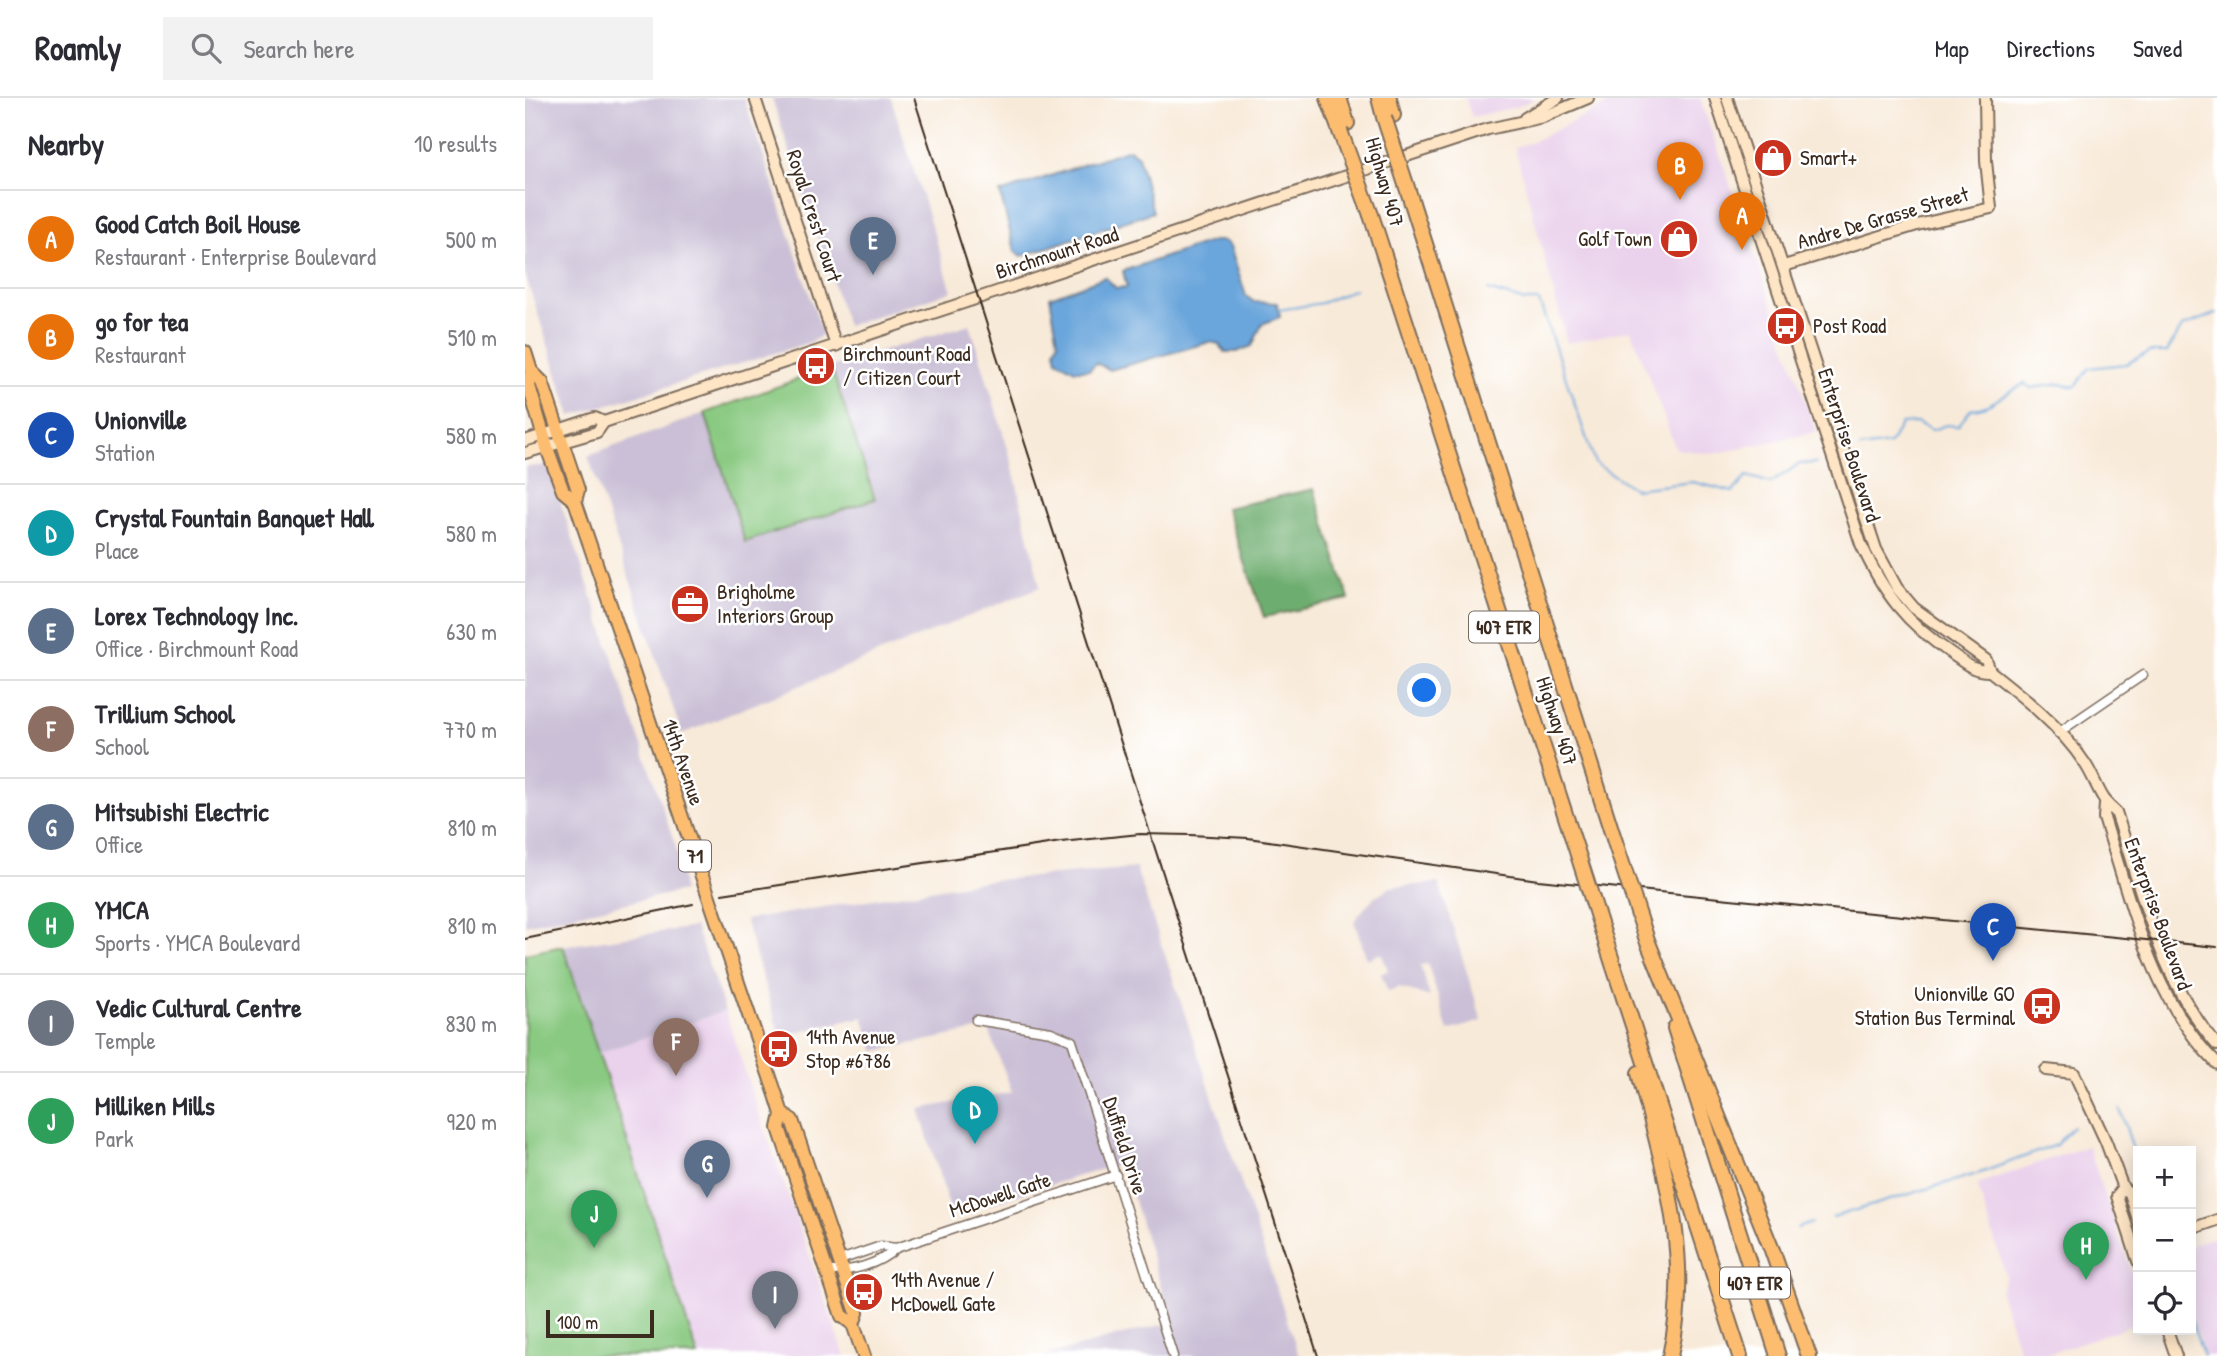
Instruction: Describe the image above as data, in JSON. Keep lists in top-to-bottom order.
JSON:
{
  "streets": {
    "highway": ["Highway 407", "407 ETR"],
    "main road": [
      "Royal Crest Court",
      "Andre De Grasse Street",
      "Birchmount Road",
      "Enterprise Boulevard",
      "14th Avenue",
      "71"
    ],
    "street": ["Duffield Drive", "McDowell Gate"]
  },
  "crossings": [
    ["Royal Crest Court", "Birchmount Road"],
    ["Andre De Grasse Street", "Enterprise Boulevard"],
    ["Birchmount Road", "14th Avenue"],
    ["14th Avenue", "McDowell Gate"],
    ["Duffield Drive", "McDowell Gate"]
  ],
  "places": {
    "shop": ["Smart+", "Golf Town"],
    "bus stop": [
      "Post Road",
      "Birchmount Road / Citizen Court",
      "Unionville GO Station Bus Terminal",
      "14th Avenue Stop #6786",
      "14th Avenue / McDowell Gate"
    ],
    "office": ["Brigholme Interiors Group"]
  },
  "scale_bar": "100 m",
  "page": {
    "header": "Roamly",
    "search": "Search here",
    "nav": ["Map", "Directions", "Saved"],
    "heading": ["Nearby", "10 results"],
    "pins": [
      "B",
      "A",
      "E",
      "C",
      "F",
      "D",
      "G",
      "J",
      "H",
      "I"
    ],
    "list": [
      {
        "mark": "A",
        "name": "Good Catch Boil House",
        "note": "Restaurant · Enterprise Boulevard",
        "value": "500 m"
      },
      {
        "mark": "B",
        "name": "go for tea",
        "note": "Restaurant",
        "value": "510 m"
      },
      {
        "mark": "C",
        "name": "Unionville",
        "note": "Station",
        "value": "580 m"
      },
      {
        "mark": "D",
        "name": "Crystal Fountain Banquet Hall",
        "note": "Place",
        "value": "580 m"
      },
      {
        "mark": "E",
        "name": "Lorex Technology Inc.",
        "note": "Office · Birchmount Road",
        "value": "630 m"
      },
      {
        "mark": "F",
        "name": "Trillium School",
        "note": "School",
        "value": "770 m"
      },
      {
        "mark": "G",
        "name": "Mitsubishi Electric",
        "note": "Office",
        "value": "810 m"
      },
      {
        "mark": "H",
        "name": "YMCA",
        "note": "Sports · YMCA Boulevard",
        "value": "810 m"
      },
      {
        "mark": "I",
        "name": "Vedic Cultural Centre",
        "note": "Temple",
        "value": "830 m"
      },
      {
        "mark": "J",
        "name": "Milliken Mills",
        "note": "Park",
        "value": "920 m"
      }
    ],
    "map_buttons": ["+", "−"],
    "scale": "100 m"
  }
}
